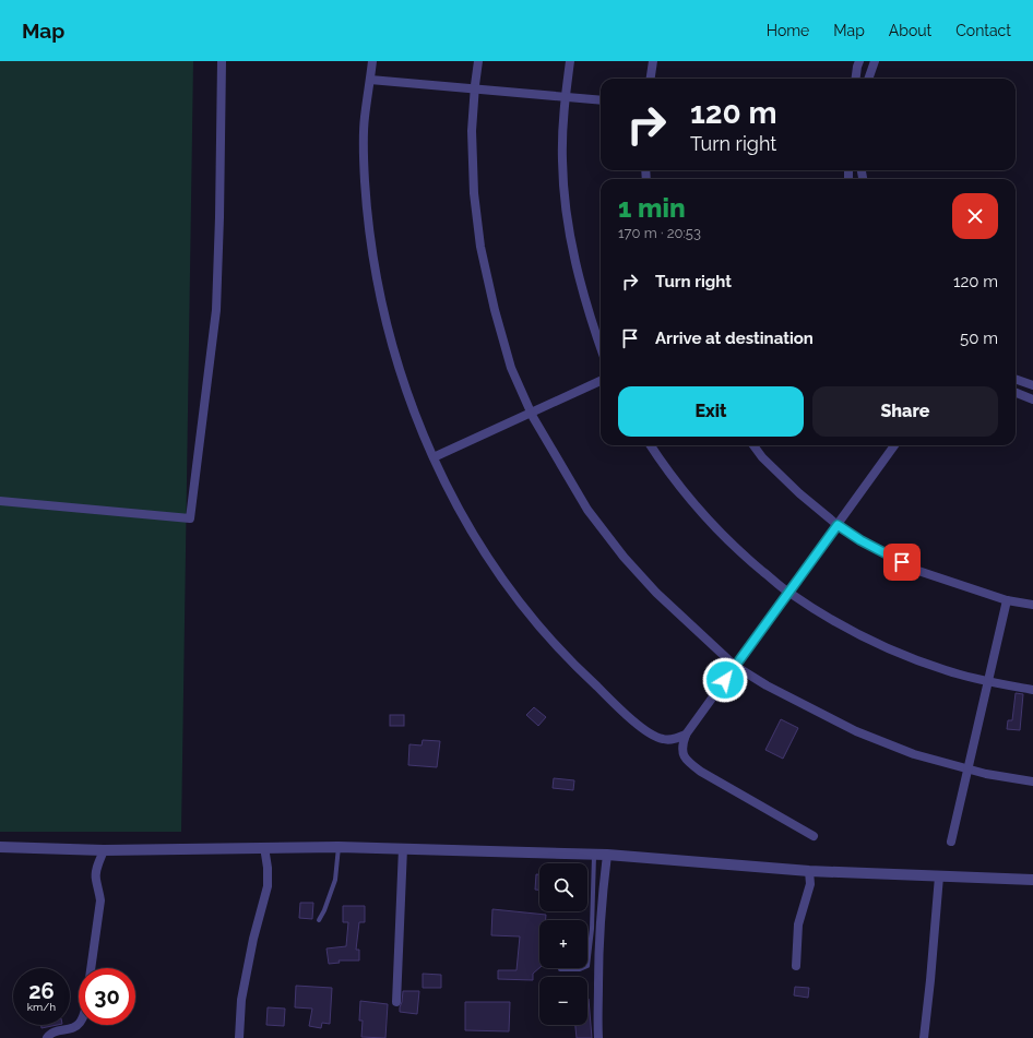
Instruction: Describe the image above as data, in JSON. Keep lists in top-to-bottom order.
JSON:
{
  "page": {
    "header": "Map",
    "nav": [
      "Home",
      "Map",
      "About",
      "Contact"
    ],
    "turn": ["120 m", "Turn right"],
    "heading": ["1 min", "170 m · 20:53"],
    "list": [
      {
        "name": "Turn right",
        "value": "120 m"
      },
      {
        "name": "Arrive at destination",
        "value": "50 m"
      }
    ],
    "buttons": ["Exit", "Share"],
    "map_buttons": ["+", "−"],
    "speed": "26 km/h",
    "limit": "30"
  }
}
